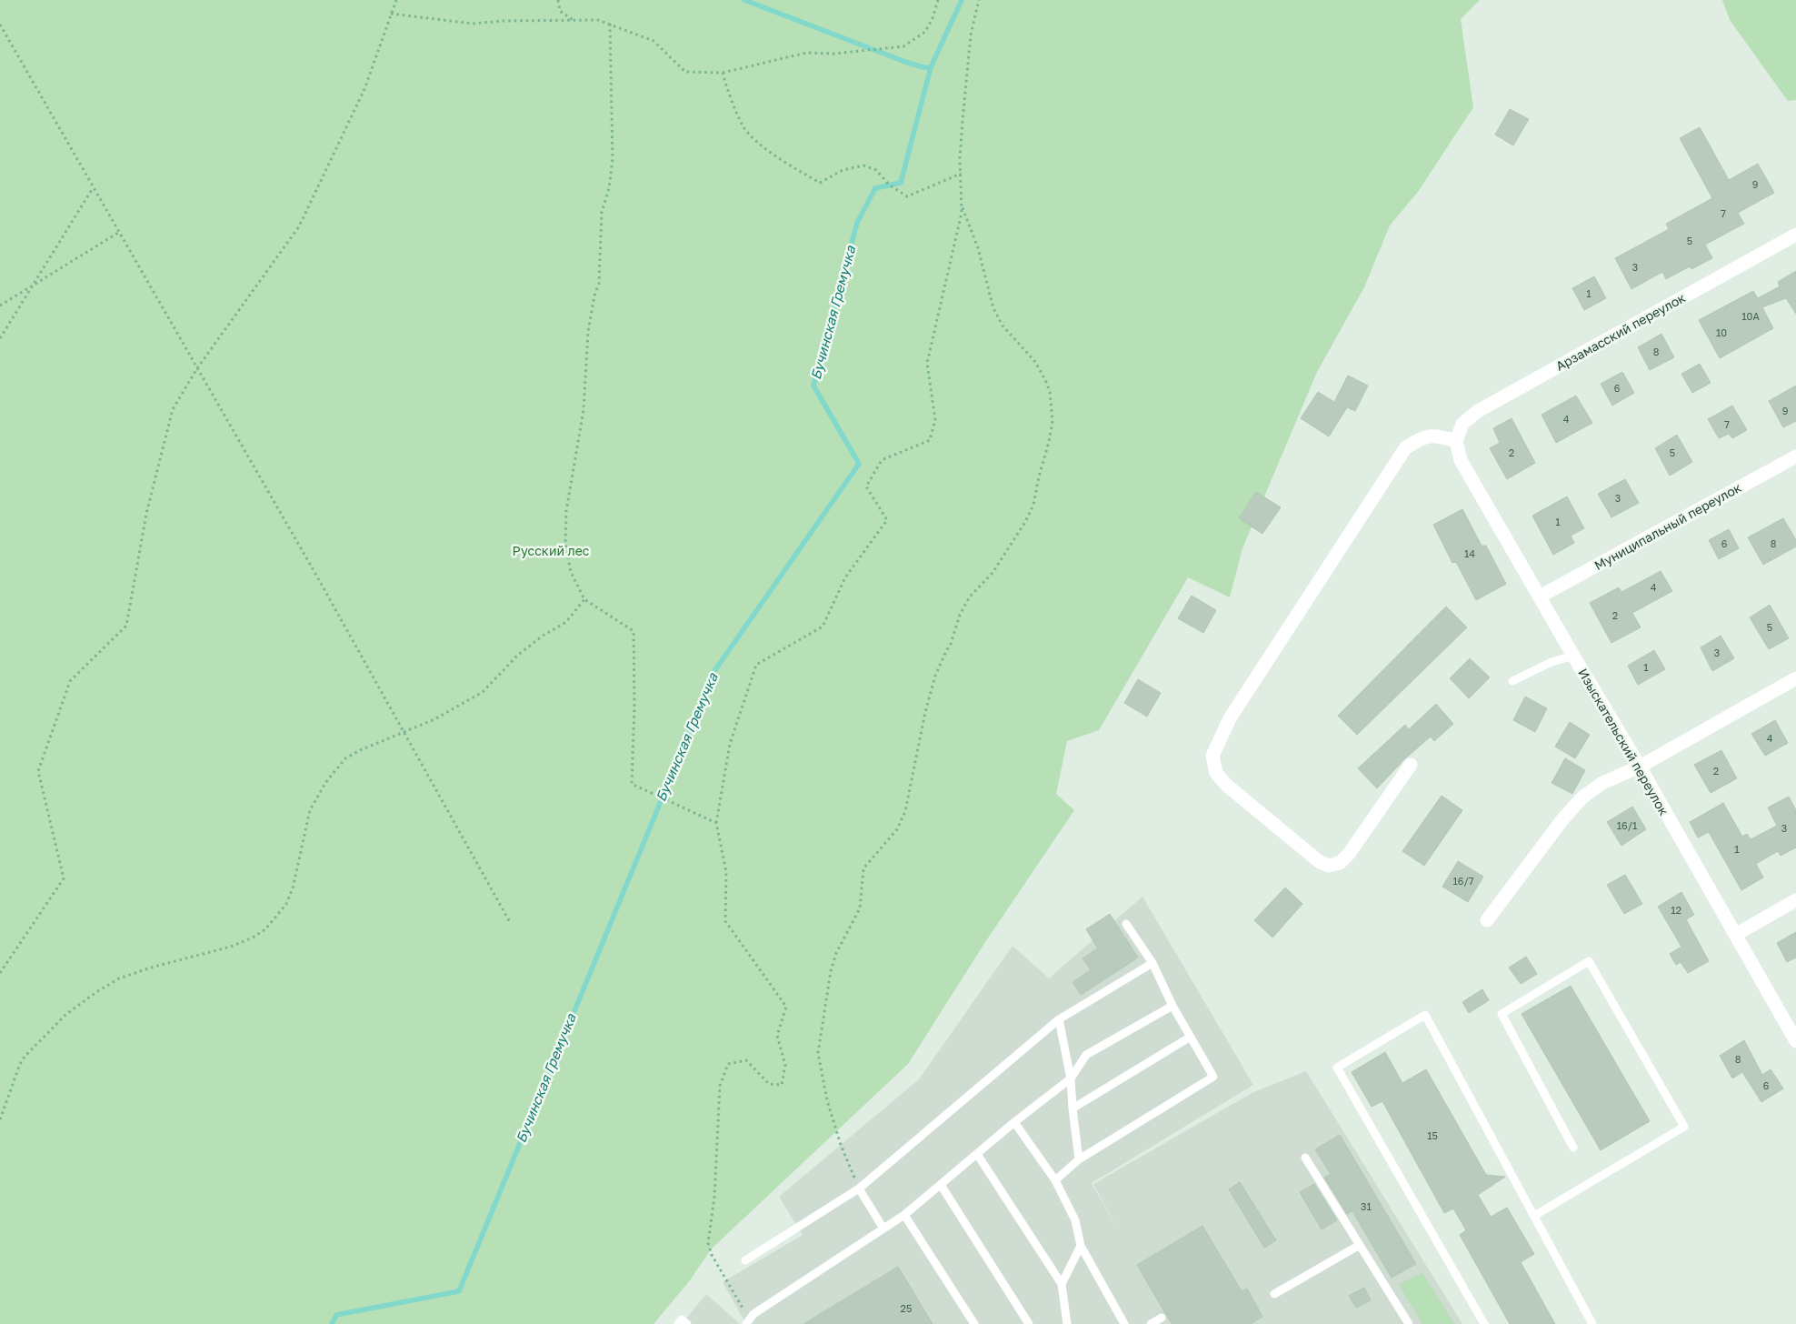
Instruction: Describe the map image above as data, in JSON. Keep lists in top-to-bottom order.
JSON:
{
  "streets": {
    "street": ["Арзамасский переулок", "Муниципальный переулок", "Изыскательский переулок"]
  },
  "crossings": [
    ["Арзамасский переулок", "Изыскательский переулок"],
    ["Муниципальный переулок", "Изыскательский переулок"]
  ],
  "water": ["Бучинская Гремучка"],
  "parks": ["Русский лес"],
  "house_numbers": [
    "9",
    "7",
    "5",
    "3",
    "1",
    "10А",
    "10",
    "8",
    "6",
    "9",
    "4",
    "7",
    "2",
    "5",
    "3",
    "1",
    "6",
    "8",
    "14",
    "4",
    "2",
    "5",
    "3",
    "1",
    "4",
    "2",
    "16/1",
    "3",
    "1",
    "16/7",
    "12",
    "8",
    "6",
    "15",
    "31",
    "25"
  ]
}
